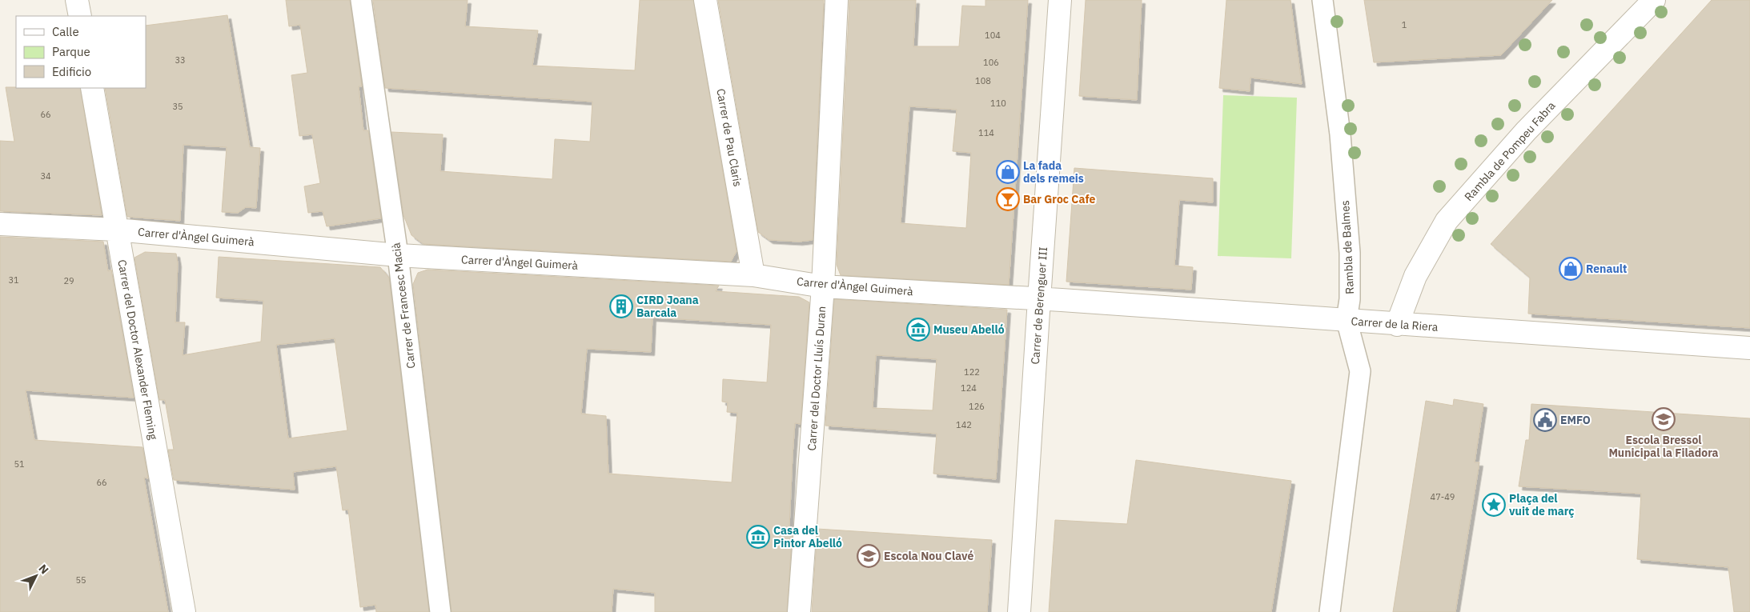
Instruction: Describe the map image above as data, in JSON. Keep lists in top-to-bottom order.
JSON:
{
  "streets": {
    "street": [
      "Carrer de Pau Claris",
      "Rambla de Pompeu Fabra",
      "Carrer d'Àngel Guimerà",
      "Rambla de Balmes",
      "Carrer de Francesc Macià",
      "Carrer de Berenguer III",
      "Carrer de la Riera",
      "Carrer del Doctor Alexander Fleming",
      "Carrer del Doctor Lluís Duran"
    ]
  },
  "crossings": [
    ["Carrer de Pau Claris", "Carrer d'Àngel Guimerà"],
    ["Rambla de Pompeu Fabra", "Carrer de la Riera"],
    ["Carrer d'Àngel Guimerà", "Carrer de Francesc Macià"],
    ["Carrer d'Àngel Guimerà", "Carrer de Berenguer III"],
    ["Carrer d'Àngel Guimerà", "Carrer de la Riera"],
    ["Carrer d'Àngel Guimerà", "Carrer del Doctor Alexander Fleming"],
    ["Carrer d'Àngel Guimerà", "Carrer del Doctor Lluís Duran"],
    ["Rambla de Balmes", "Carrer de la Riera"],
    ["Carrer de Berenguer III", "Carrer de la Riera"]
  ],
  "places": {
    "shop": ["La fada dels remeis", "Renault"],
    "bar": ["Bar Groc Cafe"],
    "building": ["CIRD Joana Barcala"],
    "museum": ["Museu Abelló", "Casa del Pintor Abelló"],
    "school or university": ["Escola Bressol Municipal la Filadora", "Escola Nou Clavé"],
    "public building": ["EMFO"],
    "place": ["Plaça del vuit de març"]
  },
  "house_numbers": [
    "1",
    "104",
    "33",
    "106",
    "108",
    "110",
    "35",
    "66",
    "114",
    "34",
    "31",
    "29",
    "122",
    "124",
    "126",
    "142",
    "51",
    "66",
    "47-49",
    "55"
  ],
  "legend": ["Calle", "Parque", "Edificio"],
  "north": "top right"
}
